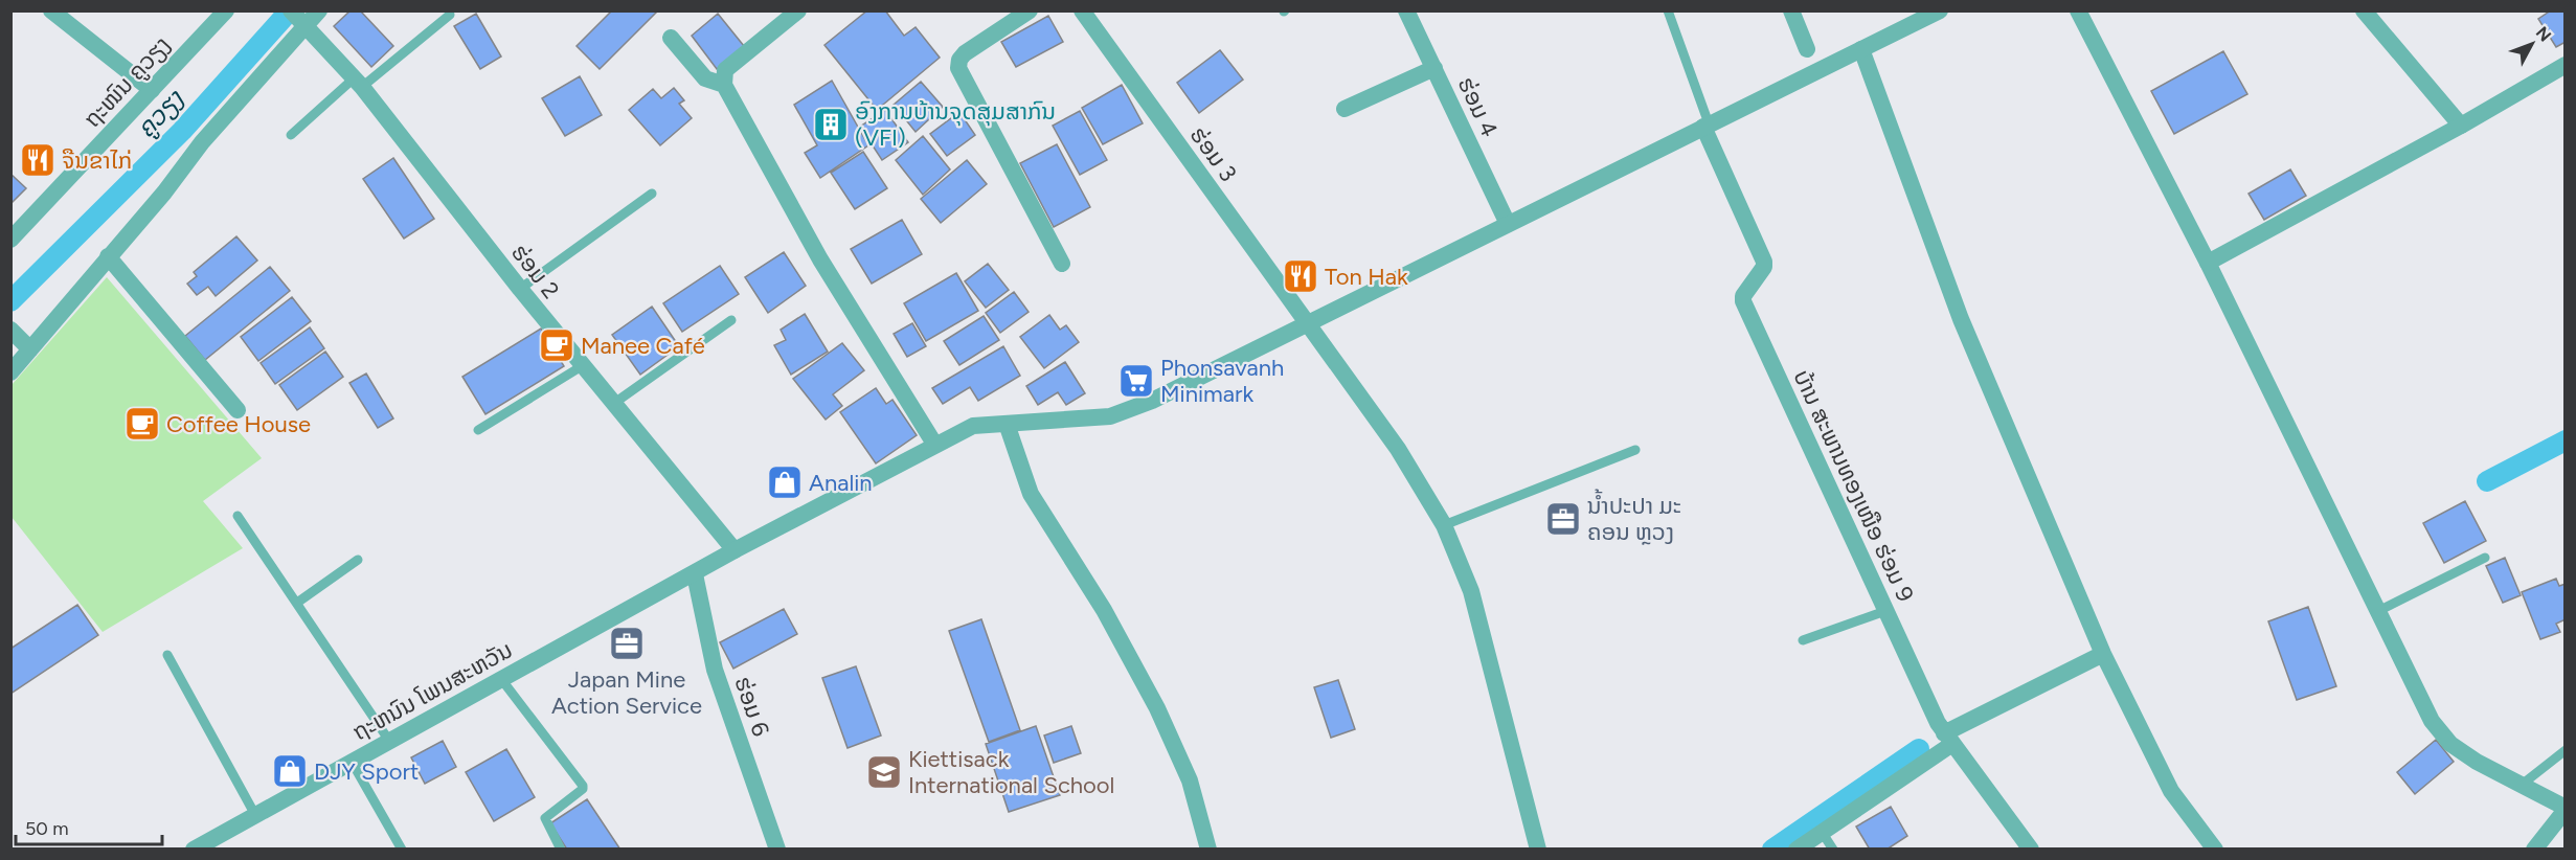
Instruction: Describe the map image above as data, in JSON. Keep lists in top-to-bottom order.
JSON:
{
  "streets": {
    "street": [
      "ຖະໜົນ ຄູວຽງ",
      "ຮ່ອມ 4",
      "ຮ່ອມ 3",
      "ຮ່ອມ 2",
      "ບ້ານ ສະພານທອງເໜືອ ຮ່ອມ 9",
      "ຖະຫນົນ ໂພນສະຫວັນ",
      "ຮ່ອມ 6"
    ]
  },
  "crossings": [
    ["ຮ່ອມ 4", "ຖະຫນົນ ໂພນສະຫວັນ"],
    ["ຮ່ອມ 3", "ຖະຫນົນ ໂພນສະຫວັນ"],
    ["ຮ່ອມ 2", "ຖະຫນົນ ໂພນສະຫວັນ"],
    ["ບ້ານ ສະພານທອງເໜືອ ຮ່ອມ 9", "ຖະຫນົນ ໂພນສະຫວັນ"],
    ["ຖະຫນົນ ໂພນສະຫວັນ", "ຮ່ອມ 6"]
  ],
  "water": ["ຄູວຽງ"],
  "places": {
    "building": ["ອົງການບ້ານຈຸດສຸມສາກົນ (VFI)"],
    "restaurant": ["ຈືນຂາໄກ່", "Ton Hak"],
    "cafe": ["Manee Café", "Coffee House"],
    "supermarket": ["Phonsavanh Minimark"],
    "shop": ["Analin", "DJY Sport"],
    "office": ["ນ້ຳປະປາ ມະ ຄອນ ຫຼວງ", "Japan Mine Action Service"],
    "school or university": ["Kiettisack International School"]
  },
  "scale_bar": "50 m",
  "north": "top right"
}
